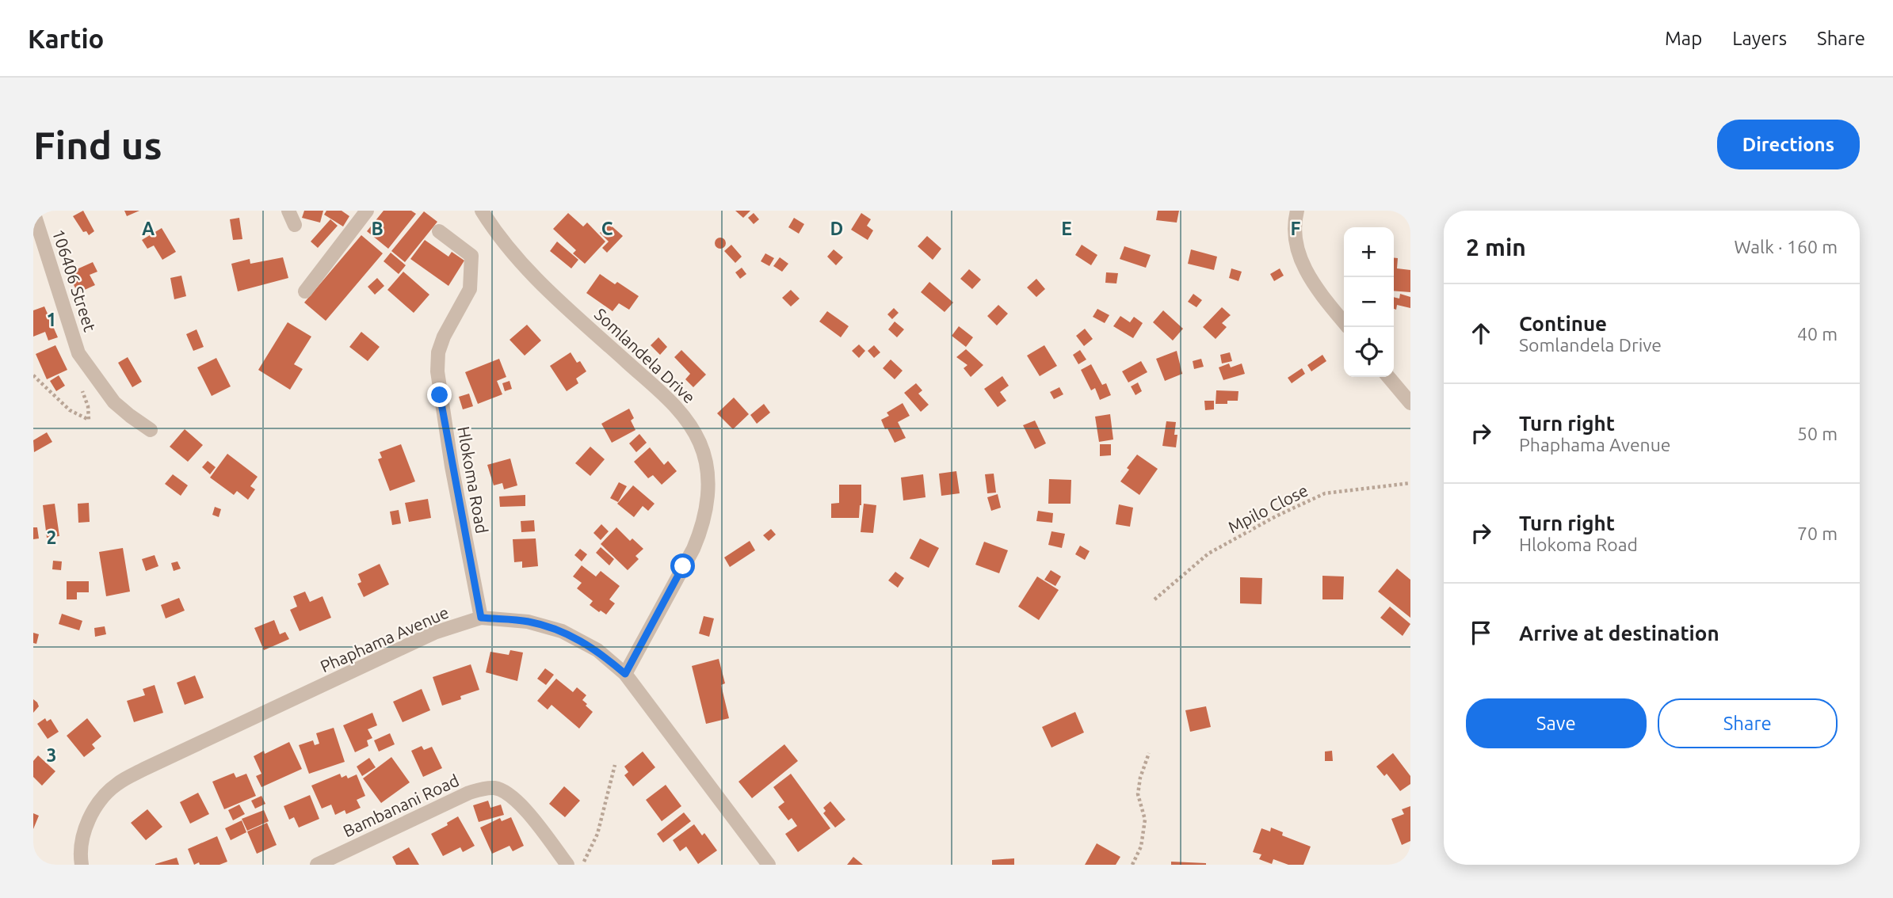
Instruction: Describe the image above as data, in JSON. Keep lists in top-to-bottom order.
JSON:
{
  "streets": {
    "street": [
      "106406 Street",
      "Somlandela Drive",
      "Hlokoma Road",
      "Phaphama Avenue",
      "Bambanani Road"
    ],
    "path": ["Mpilo Close"]
  },
  "crossings": [
    ["Somlandela Drive", "Phaphama Avenue"],
    ["Hlokoma Road", "Phaphama Avenue"]
  ],
  "page": {
    "header": "Kartio",
    "nav": ["Map", "Layers", "Share"],
    "buttons": [
      "Directions",
      ["Save", "Share"]
    ],
    "title": "Find us",
    "heading": ["2 min", "Walk · 160 m"],
    "map_buttons": ["+", "−"],
    "list": [
      ["Continue", "Somlandela Drive", "40 m"],
      ["Turn right", "Phaphama Avenue", "50 m"],
      ["Turn right", "Hlokoma Road", "70 m"],
      "Arrive at destination"
    ]
  },
  "grid": {
    "columns": [
      "A",
      "B",
      "C",
      "D",
      "E",
      "F"
    ],
    "rows": ["1", "2", "3"]
  }
}
